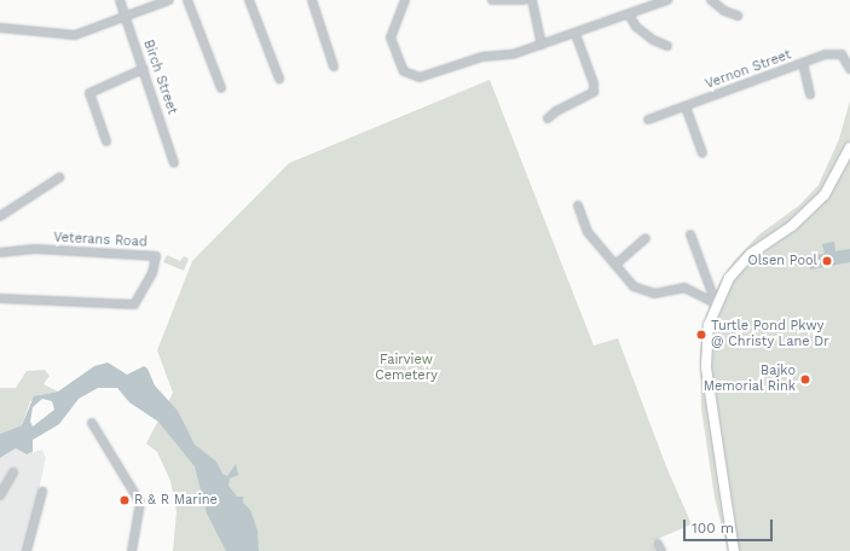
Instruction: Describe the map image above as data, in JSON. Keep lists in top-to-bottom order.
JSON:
{
  "streets": {
    "street": ["Vernon Street", "Birch Street", "Veterans Road"]
  },
  "parks": ["Fairview Cemetery"],
  "places": [
    "Olsen Pool",
    "Turtle Pond Pkwy @ Christy Lane Dr",
    "Bajko Memorial Rink",
    "R & R Marine"
  ],
  "scale_bar": "100 m"
}
